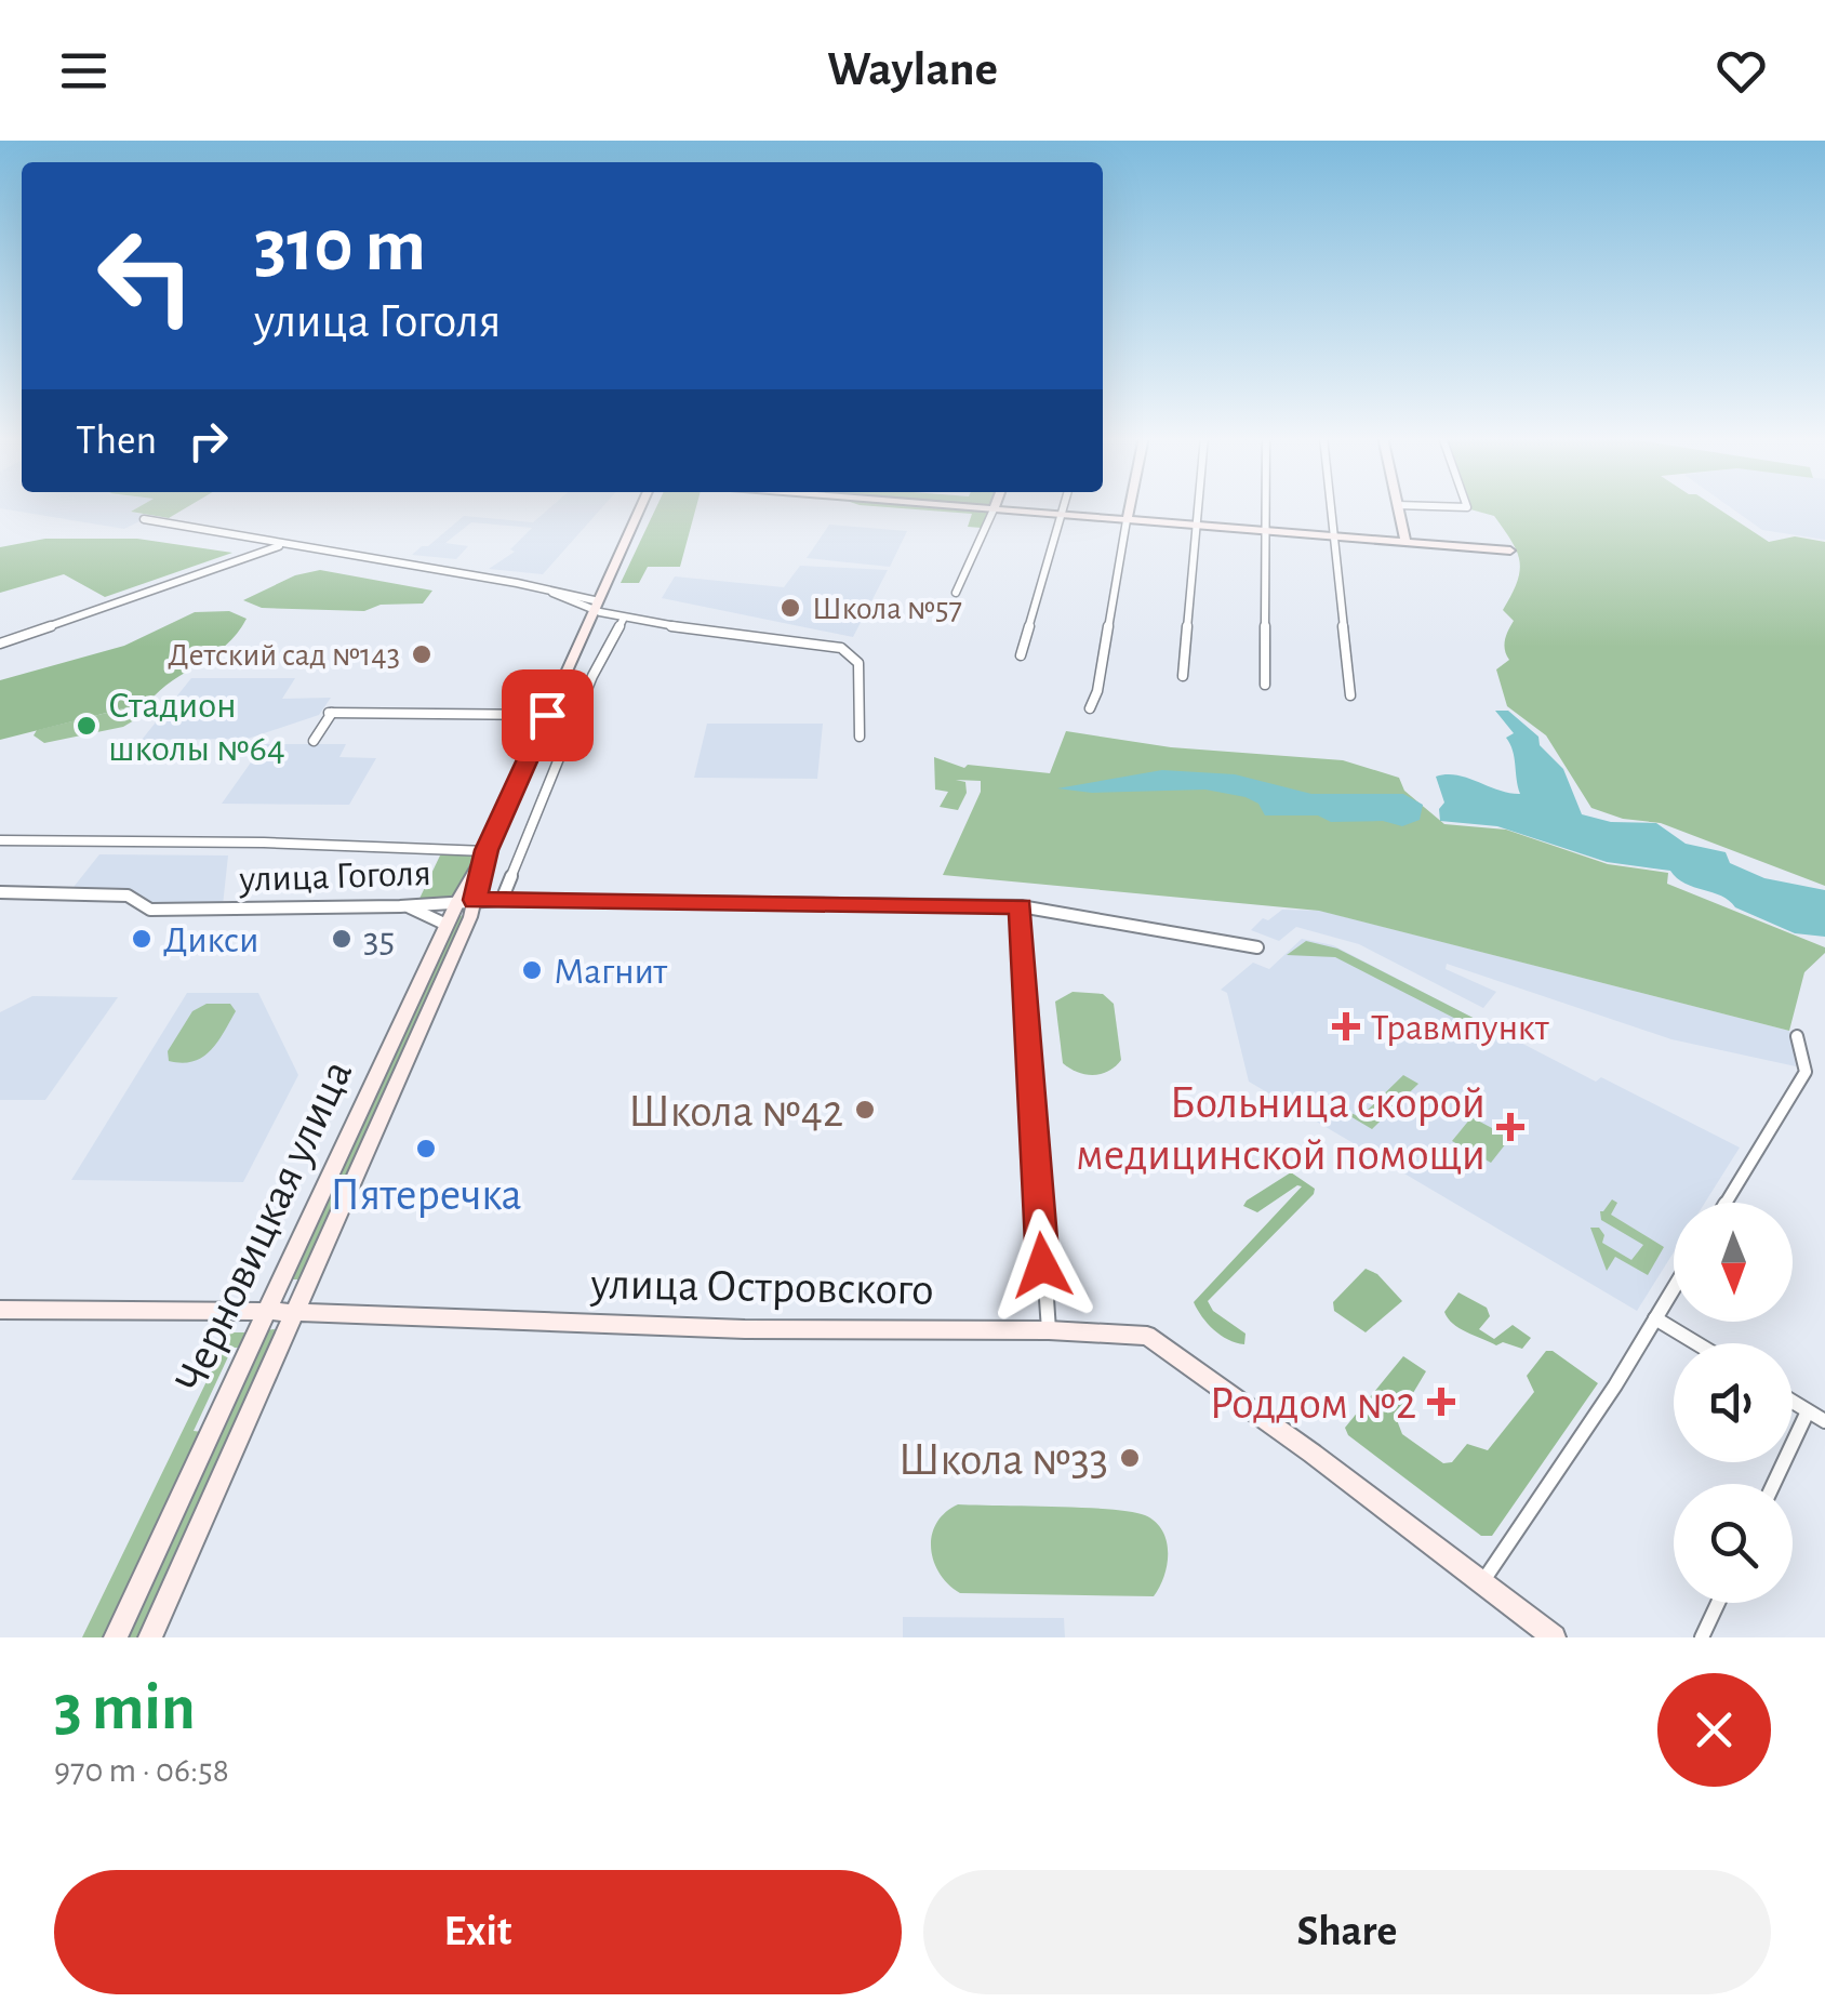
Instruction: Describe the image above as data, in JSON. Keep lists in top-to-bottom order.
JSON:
{
  "streets": {
    "street": ["улица Гоголя", "Черновицкая улица", "улица Островского"]
  },
  "crossings": [
    ["улица Гоголя", "Черновицкая улица"],
    ["Черновицкая улица", "улица Островского"]
  ],
  "places": {
    "other": [
      "Школа №57",
      "Детский сад №143",
      "Стадион школы №64",
      "Дикси",
      "35",
      "Магнит",
      "Школа №42",
      "Пятеречка",
      "Школа №33"
    ],
    "health": ["Травмпункт", "Больница скорой медицинской помощи", "Роддом №2"]
  },
  "north": "bottom",
  "page": {
    "header": "Waylane",
    "turn": ["310 m", "улица Гоголя"],
    "then": "Then",
    "heading": ["3 min", "970 m · 06:58"],
    "buttons": ["Exit", "Share"]
  }
}
